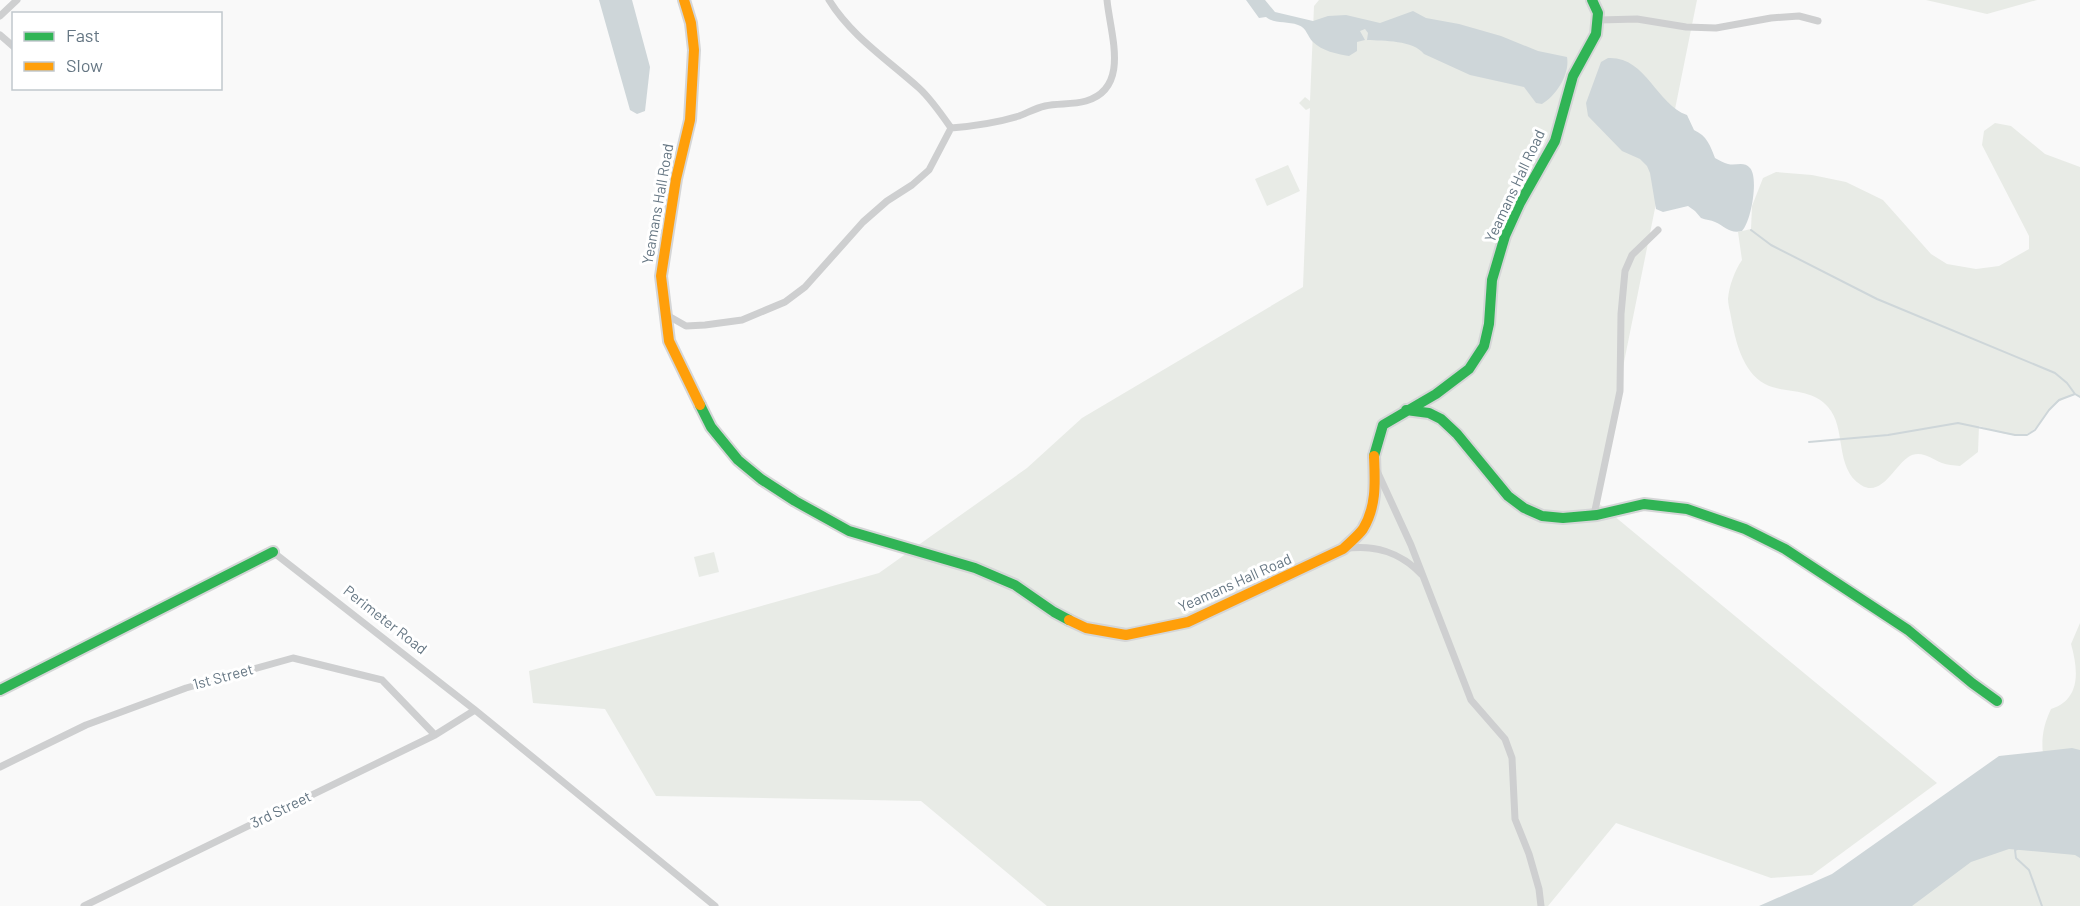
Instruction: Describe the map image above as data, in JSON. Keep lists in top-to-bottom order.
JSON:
{
  "streets": {
    "street": [
      "Yeamans Hall Road",
      "Perimeter Road",
      "1st Street",
      "3rd Street"
    ]
  },
  "crossings": [
    ["Perimeter Road", "3rd Street"],
    ["1st Street", "3rd Street"]
  ],
  "legend": ["Fast", "Slow"]
}
